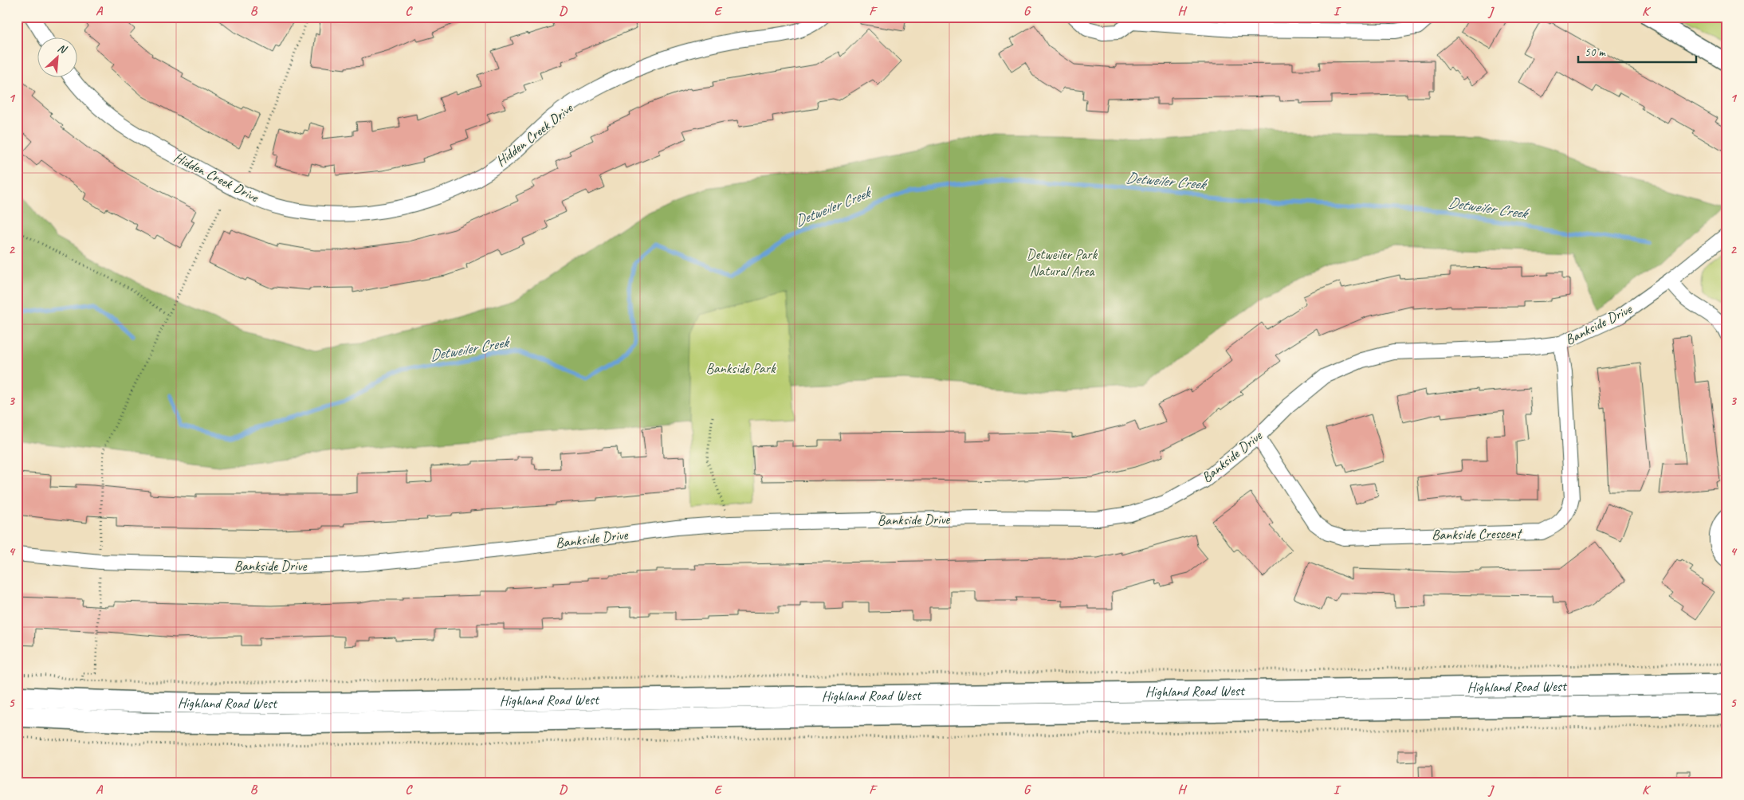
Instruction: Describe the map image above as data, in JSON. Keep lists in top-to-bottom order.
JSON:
{
  "streets": {
    "main road": ["Highland Road West"],
    "street": ["Hidden Creek Drive", "Bankside Drive", "Bankside Crescent"]
  },
  "crossings": [
    ["Bankside Drive", "Bankside Crescent"]
  ],
  "water": ["Detweiler Creek"],
  "parks": ["Detweiler Park Natural Area", "Bankside Park"],
  "scale_bar": "50 m",
  "north": "top right",
  "grid": {
    "columns": [
      "A",
      "B",
      "C",
      "D",
      "E",
      "F",
      "G",
      "H",
      "I",
      "J",
      "K"
    ],
    "rows": [
      "1",
      "2",
      "3",
      "4",
      "5"
    ]
  }
}
